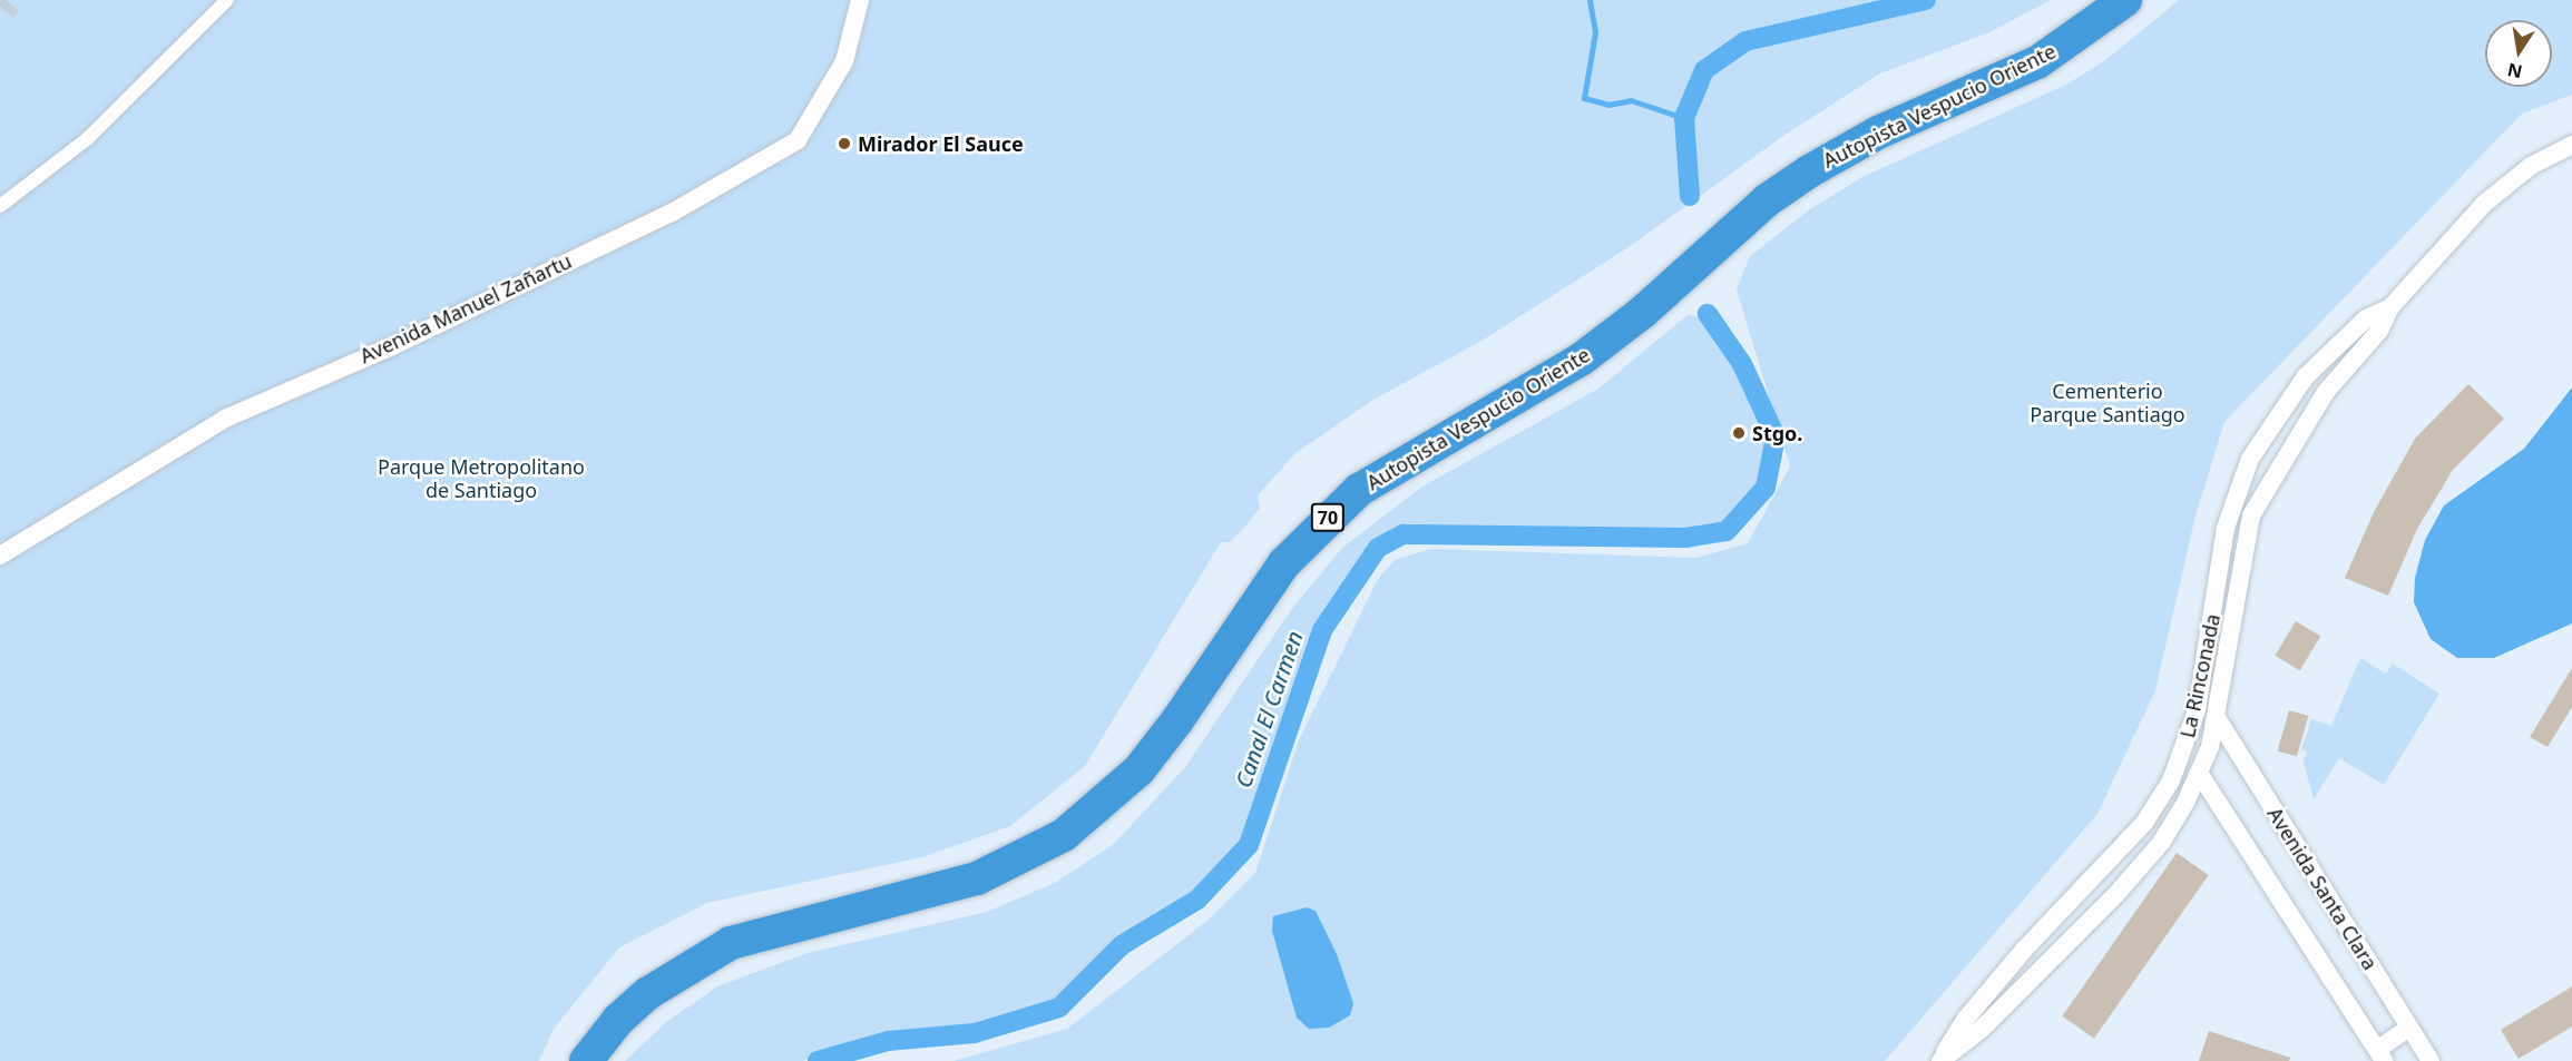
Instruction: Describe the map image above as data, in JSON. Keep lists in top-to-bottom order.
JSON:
{
  "streets": {
    "highway": ["Autopista Vespucio Oriente", "70"],
    "street": ["Avenida Manuel Zañartu", "La Rinconada", "Avenida Santa Clara"]
  },
  "crossings": [
    ["La Rinconada", "Avenida Santa Clara"]
  ],
  "water": ["Canal El Carmen"],
  "parks": ["Cementerio Parque Santiago", "Parque Metropolitano de Santiago"],
  "places": ["Mirador El Sauce", "Stgo."],
  "north": "bottom"
}
